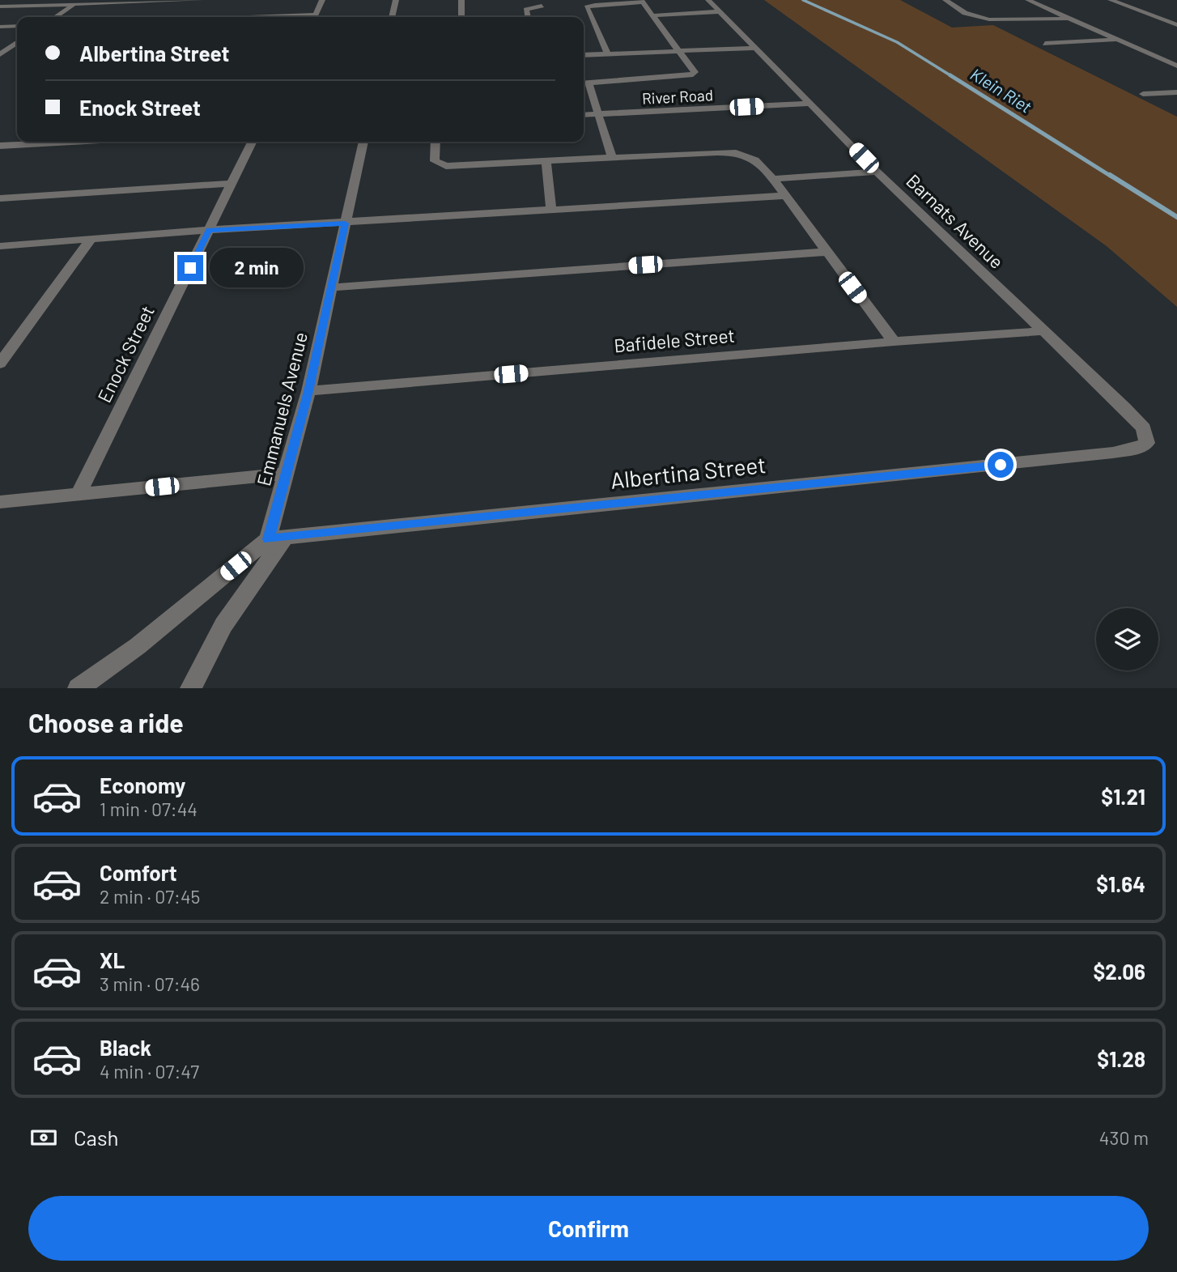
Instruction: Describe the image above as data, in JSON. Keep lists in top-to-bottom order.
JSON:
{
  "streets": {
    "street": [
      "River Road",
      "Barnats Avenue",
      "Bafidele Street",
      "Enock Street",
      "Emmanuels Avenue",
      "Albertina Street"
    ]
  },
  "crossings": [
    ["River Road", "Barnats Avenue"],
    ["Barnats Avenue", "Bafidele Street"],
    ["Barnats Avenue", "Albertina Street"],
    ["Bafidele Street", "Emmanuels Avenue"],
    ["Emmanuels Avenue", "Albertina Street"]
  ],
  "water": ["Klein Riet"],
  "page": {
    "banner": ["Albertina Street", "Enock Street"],
    "bubble": "2 min",
    "heading": "Choose a ride",
    "list": [
      {
        "name": "Economy",
        "note": "1 min · 07:44",
        "value": "$1.21"
      },
      {
        "name": "Comfort",
        "note": "2 min · 07:45",
        "value": "$1.64"
      },
      {
        "name": "XL",
        "note": "3 min · 07:46",
        "value": "$2.06"
      },
      {
        "name": "Black",
        "note": "4 min · 07:47",
        "value": "$1.28"
      }
    ],
    "pay": ["Cash", "430 m"],
    "buttons": "Confirm"
  }
}
